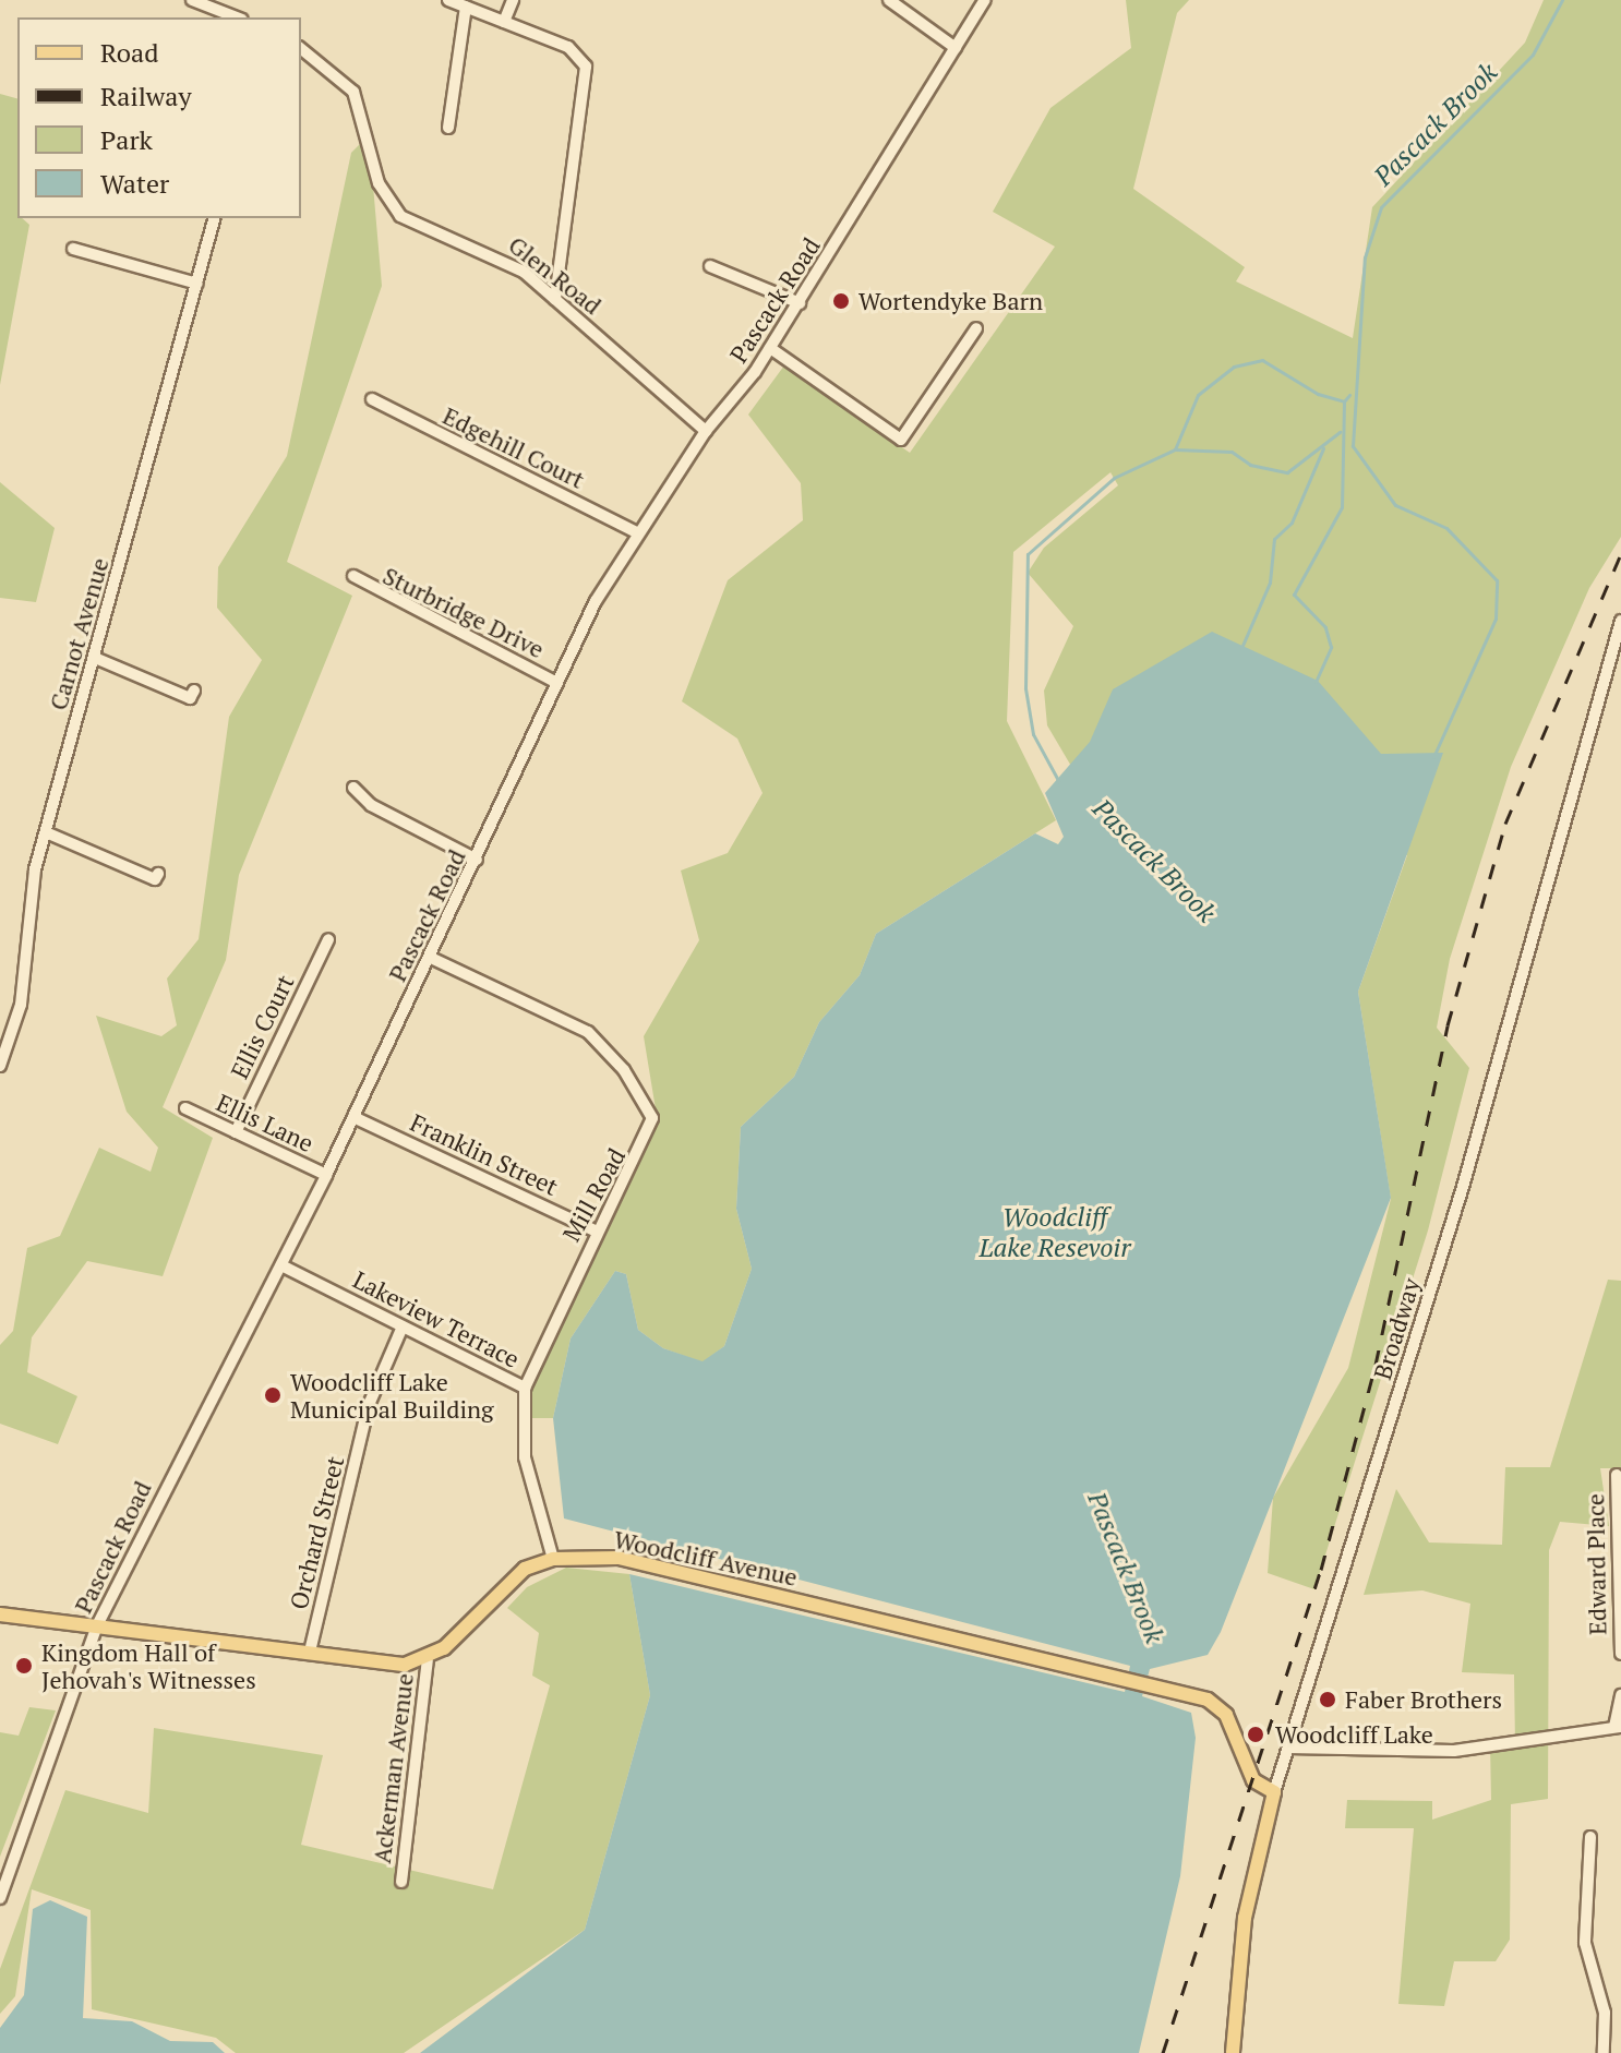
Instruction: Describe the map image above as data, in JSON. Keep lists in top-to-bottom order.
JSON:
{
  "streets": {
    "main road": ["Broadway", "Woodcliff Avenue"],
    "street": [
      "Glen Road",
      "Pascack Road",
      "Edgehill Court",
      "Sturbridge Drive",
      "Carnot Avenue",
      "Ellis Court",
      "Ellis Lane",
      "Franklin Street",
      "Mill Road",
      "Lakeview Terrace",
      "Orchard Street",
      "Edward Place",
      "Ackerman Avenue"
    ]
  },
  "crossings": [
    ["Glen Road", "Pascack Road"],
    ["Pascack Road", "Edgehill Court"],
    ["Pascack Road", "Sturbridge Drive"],
    ["Pascack Road", "Ellis Lane"],
    ["Pascack Road", "Franklin Street"],
    ["Pascack Road", "Mill Road"],
    ["Pascack Road", "Lakeview Terrace"],
    ["Ellis Court", "Ellis Lane"],
    ["Franklin Street", "Mill Road"],
    ["Mill Road", "Lakeview Terrace"],
    ["Mill Road", "Woodcliff Avenue"],
    ["Lakeview Terrace", "Orchard Street"],
    ["Broadway", "Woodcliff Avenue"],
    ["Woodcliff Avenue", "Ackerman Avenue"]
  ],
  "water": ["Pascack Brook", "Woodcliff Lake Resevoir"],
  "places": [
    "Wortendyke Barn",
    "Woodcliff Lake Municipal Building",
    "Kingdom Hall of Jehovah's Witnesses",
    "Faber Brothers",
    "Woodcliff Lake"
  ],
  "legend": [
    "Road",
    "Railway",
    "Park",
    "Water"
  ]
}
